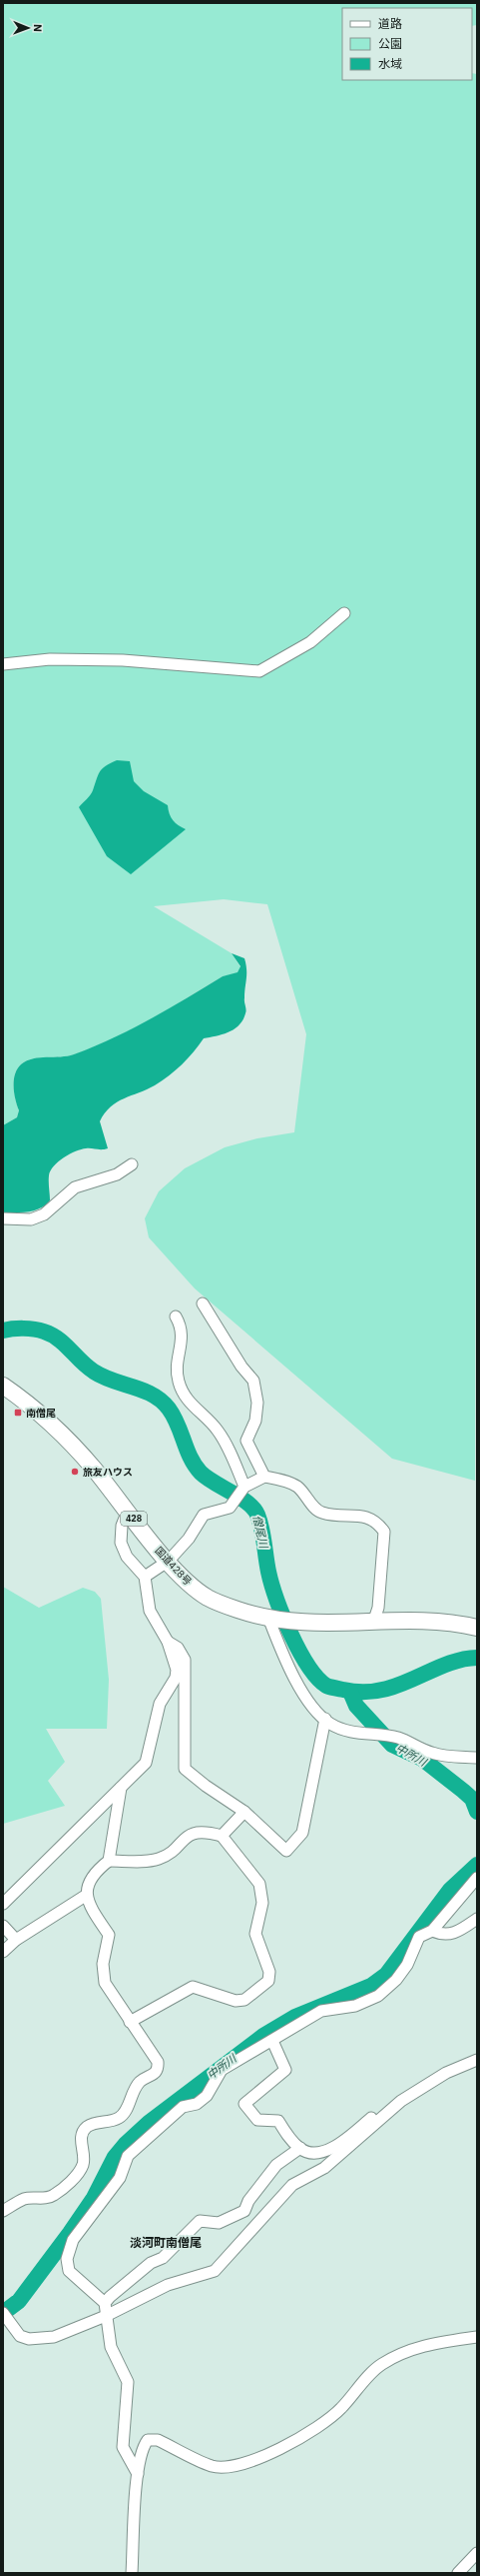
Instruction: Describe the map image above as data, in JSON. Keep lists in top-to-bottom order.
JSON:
{
  "streets": {
    "highway": ["428", "国道428号"]
  },
  "districts": ["淡河町南僧尾"],
  "water": ["僧尾川", "中所川"],
  "places": {
    "transit": ["南僧尾"],
    "other": ["旅友ハウス"]
  },
  "legend": ["道路", "公園", "水域"],
  "north": "right"
}
